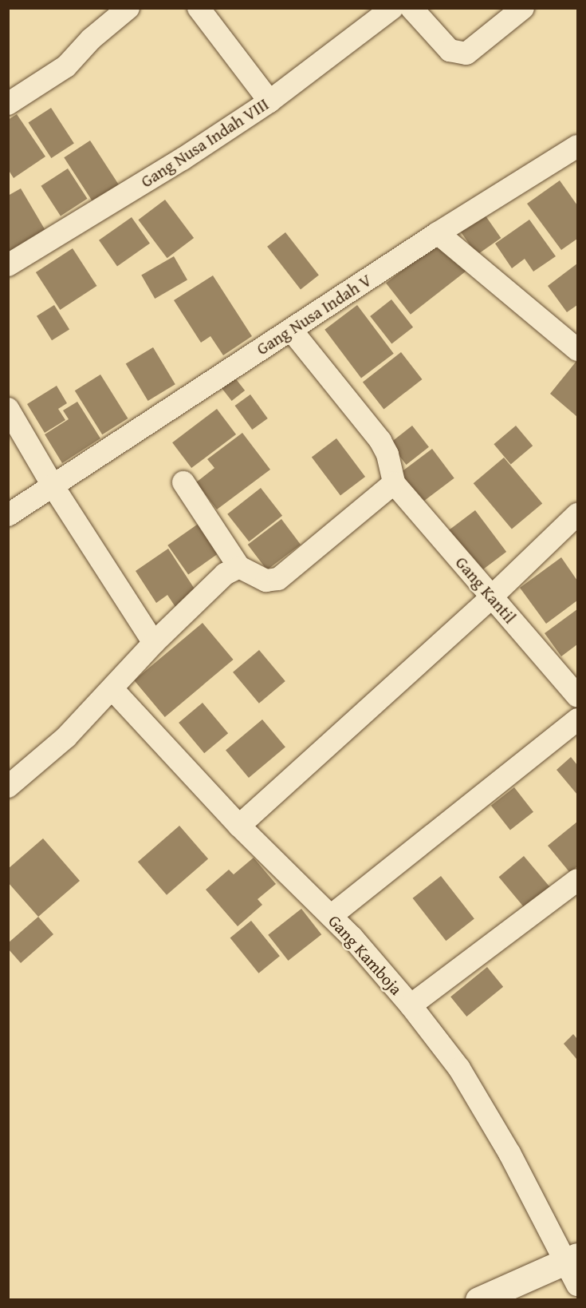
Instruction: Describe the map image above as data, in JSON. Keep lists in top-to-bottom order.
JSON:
{
  "streets": {
    "street": [
      "Gang Nusa Indah VIII",
      "Gang Nusa Indah V",
      "Gang Kantil",
      "Gang Kamboja"
    ]
  }
}
